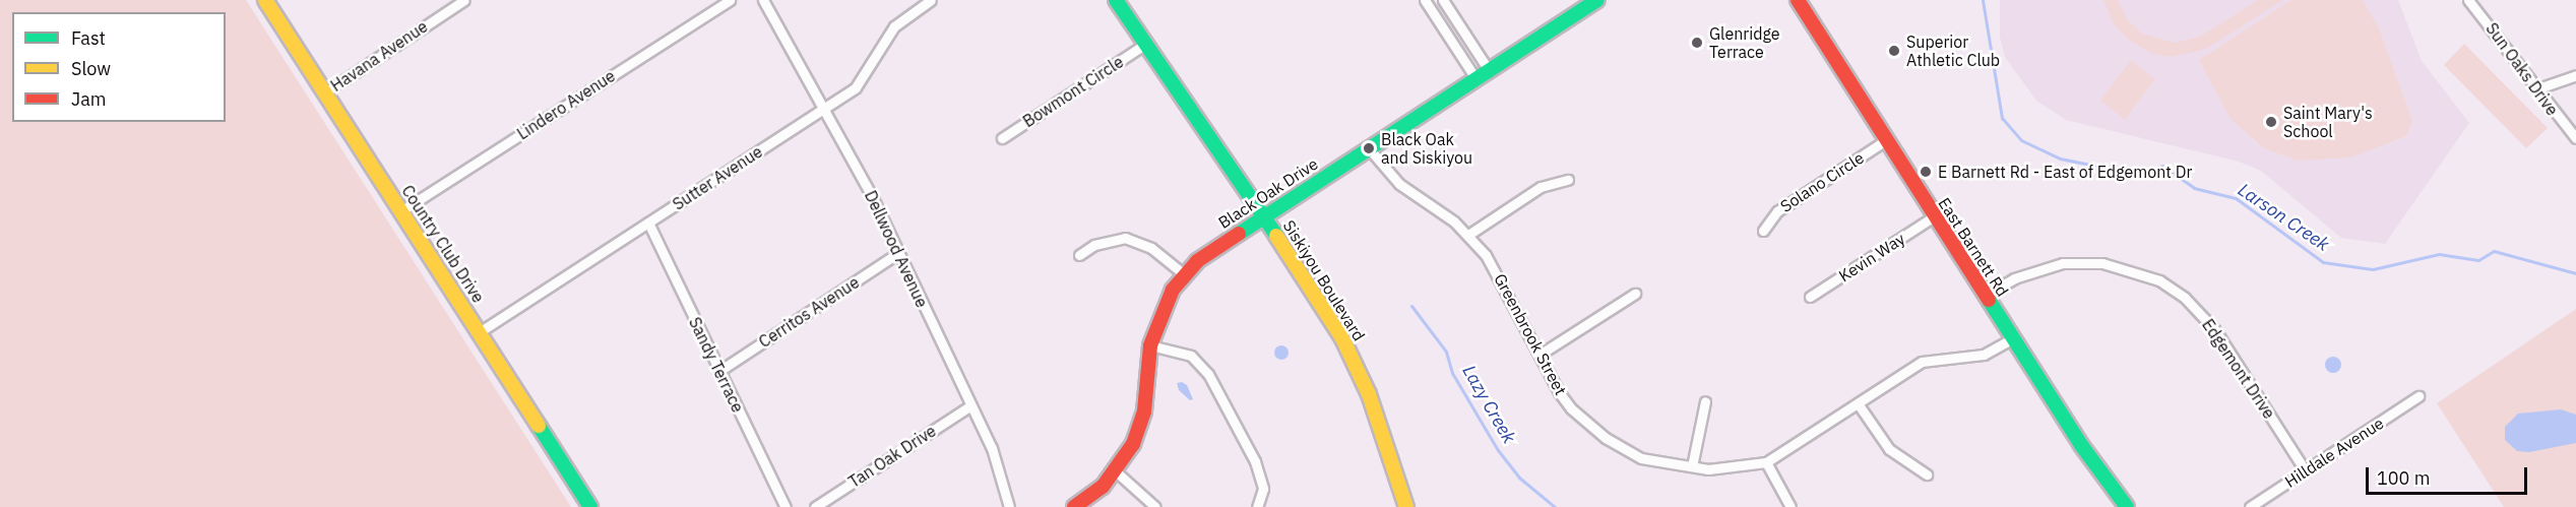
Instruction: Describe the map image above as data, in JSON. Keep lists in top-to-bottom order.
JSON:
{
  "streets": {
    "street": [
      "Havana Avenue",
      "Sun Oaks Drive",
      "Bowmont Circle",
      "Lindero Avenue",
      "Sutter Avenue",
      "Solano Circle",
      "Black Oak Drive",
      "Country Club Drive",
      "East Barnett Rd",
      "Dellwood Avenue",
      "Kevin Way",
      "Siskiyou Boulevard",
      "Cerritos Avenue",
      "Greenbrook Street",
      "Sandy Terrace",
      "Edgemont Drive",
      "Hilldale Avenue",
      "Tan Oak Drive"
    ]
  },
  "crossings": [
    ["Havana Avenue", "Country Club Drive"],
    ["Bowmont Circle", "Siskiyou Boulevard"],
    ["Lindero Avenue", "Country Club Drive"],
    ["Sutter Avenue", "Country Club Drive"],
    ["Sutter Avenue", "Dellwood Avenue"],
    ["Sutter Avenue", "Sandy Terrace"],
    ["Solano Circle", "East Barnett Rd"],
    ["Black Oak Drive", "Siskiyou Boulevard"],
    ["Black Oak Drive", "Greenbrook Street"],
    ["East Barnett Rd", "Kevin Way"],
    ["East Barnett Rd", "Greenbrook Street"],
    ["East Barnett Rd", "Edgemont Drive"],
    ["Dellwood Avenue", "Cerritos Avenue"],
    ["Dellwood Avenue", "Tan Oak Drive"],
    ["Cerritos Avenue", "Sandy Terrace"],
    ["Edgemont Drive", "Hilldale Avenue"]
  ],
  "water": ["Larson Creek", "Lazy Creek"],
  "places": [
    "Glenridge Terrace",
    "Superior Athletic Club",
    "Saint Mary's School",
    "Black Oak and Siskiyou",
    "E Barnett Rd - East of Edgemont Dr"
  ],
  "legend": ["Fast", "Slow", "Jam"],
  "scale_bar": "100 m"
}
